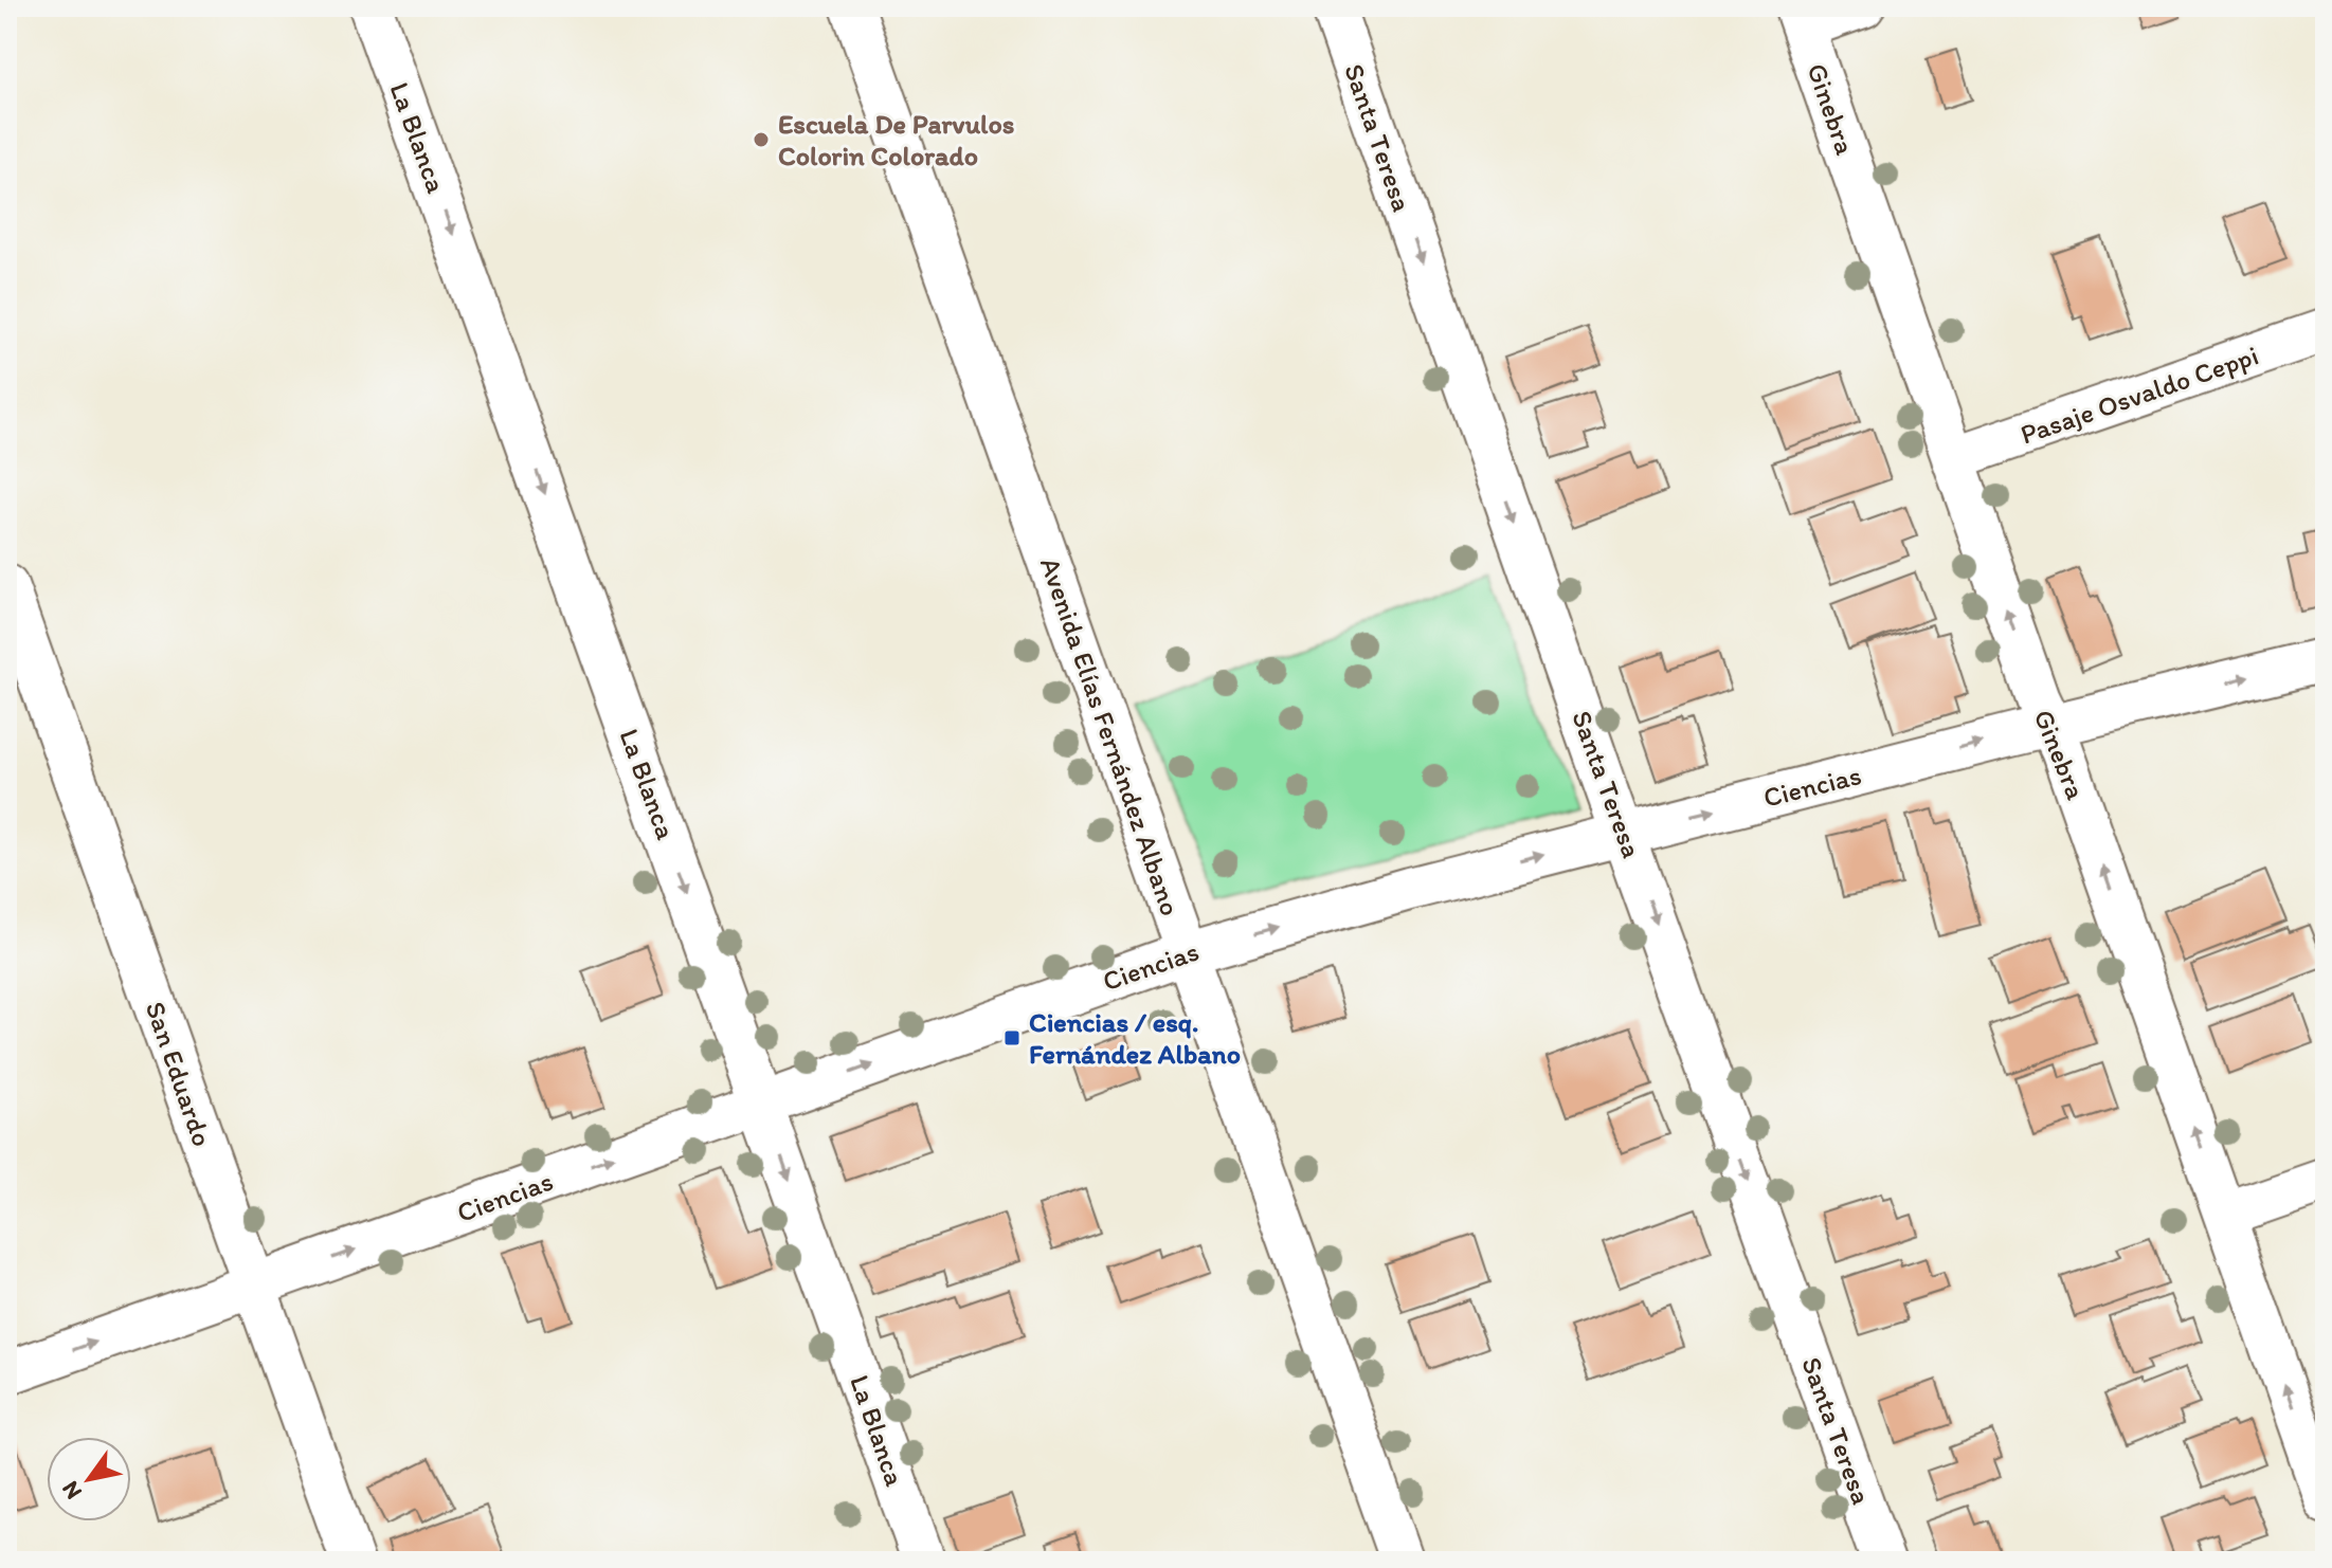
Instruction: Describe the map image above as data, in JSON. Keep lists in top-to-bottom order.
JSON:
{
  "streets": {
    "street": [
      "Ginebra",
      "La Blanca",
      "Santa Teresa",
      "Pasaje Osvaldo Ceppi",
      "Avenida Elías Fernández Albano",
      "Ciencias",
      "San Eduardo"
    ]
  },
  "crossings": [
    ["Ginebra", "Pasaje Osvaldo Ceppi"],
    ["Ginebra", "Ciencias"],
    ["La Blanca", "Ciencias"],
    ["Santa Teresa", "Ciencias"],
    ["Avenida Elías Fernández Albano", "Ciencias"],
    ["Ciencias", "San Eduardo"]
  ],
  "one_way": [
    "Ginebra",
    "La Blanca",
    "Santa Teresa",
    "Ciencias"
  ],
  "places": {
    "other": ["Escuela De Parvulos Colorin Colorado"],
    "transit": ["Ciencias / esq. Fernández Albano"]
  },
  "north": "bottom left"
}
